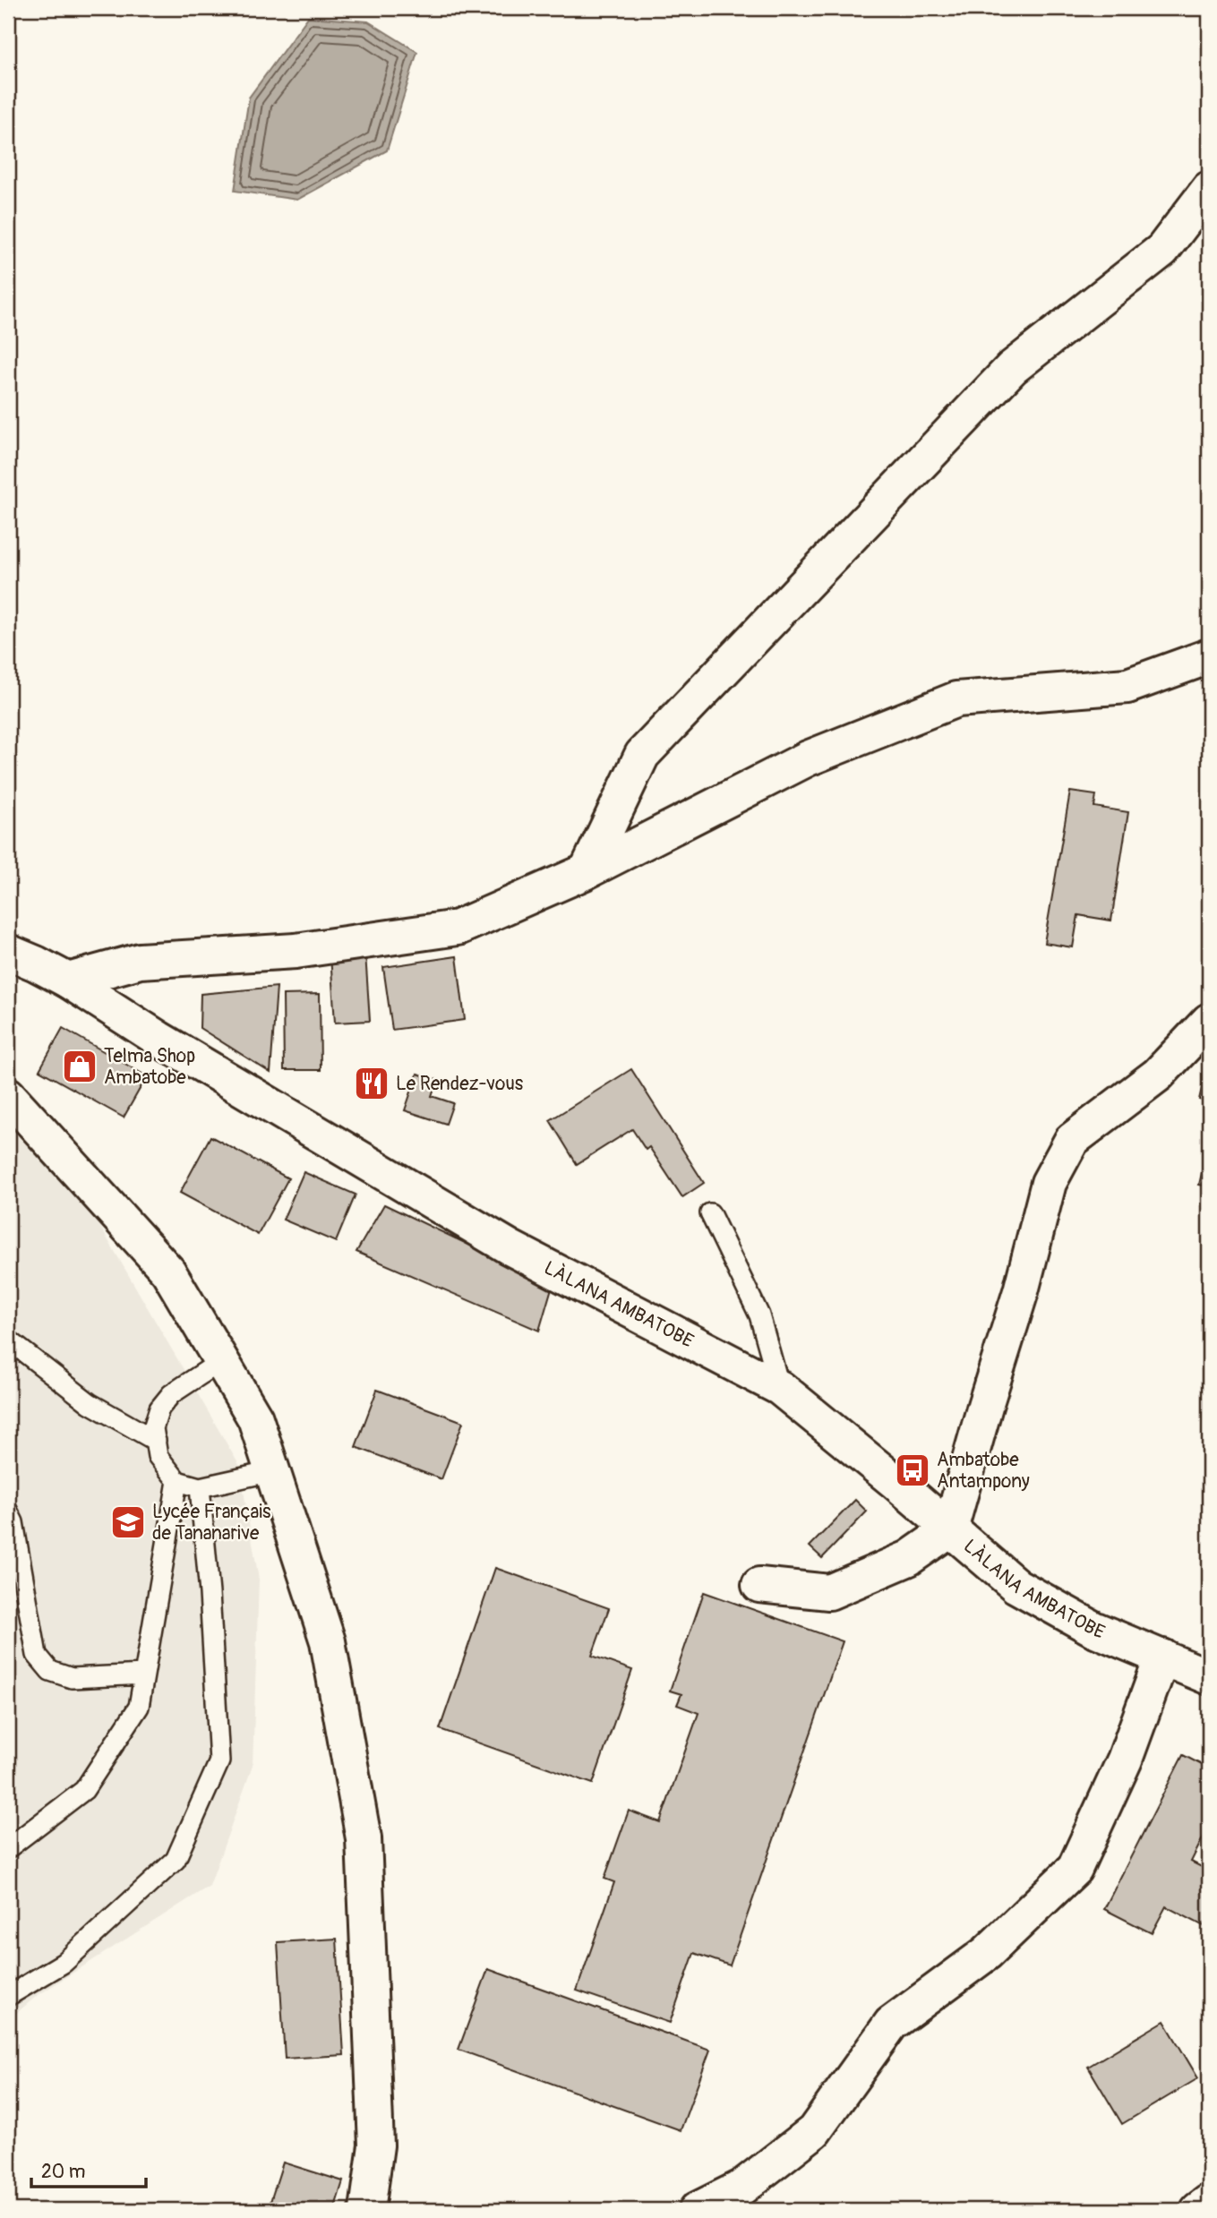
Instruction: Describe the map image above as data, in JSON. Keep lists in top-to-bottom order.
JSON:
{
  "streets": {
    "street": ["LÀLANA AMBATOBE"]
  },
  "places": {
    "shop": ["Telma Shop Ambatobe"],
    "restaurant": ["Le Rendez-vous"],
    "bus stop": ["Ambatobe Antampony"],
    "school or university": ["Lycée Français de Tananarive"]
  },
  "scale_bar": "20 m"
}
